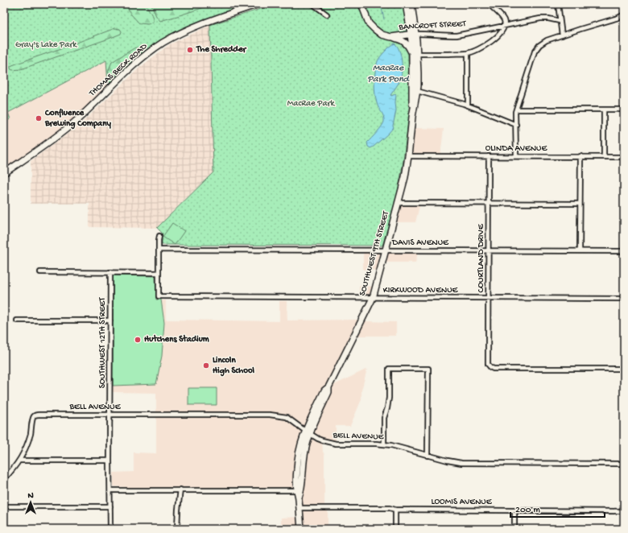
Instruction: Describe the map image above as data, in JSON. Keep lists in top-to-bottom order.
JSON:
{
  "streets": {
    "main road": ["BANCROFT STREET", "THOMAS BECK ROAD", "SOUTHWEST 9TH STREET"],
    "street": [
      "OLINDA AVENUE",
      "DAVIS AVENUE",
      "COURTLAND DRIVE",
      "KIRKWOOD AVENUE",
      "SOUTHWEST 12TH STREET",
      "BELL AVENUE",
      "LOOMIS AVENUE"
    ]
  },
  "crossings": [
    ["BANCROFT STREET", "SOUTHWEST 9TH STREET"],
    ["OLINDA AVENUE", "SOUTHWEST 9TH STREET"],
    ["OLINDA AVENUE", "COURTLAND DRIVE"],
    ["DAVIS AVENUE", "SOUTHWEST 9TH STREET"],
    ["DAVIS AVENUE", "COURTLAND DRIVE"],
    ["SOUTHWEST 9TH STREET", "KIRKWOOD AVENUE"],
    ["SOUTHWEST 9TH STREET", "BELL AVENUE"],
    ["SOUTHWEST 9TH STREET", "LOOMIS AVENUE"],
    ["COURTLAND DRIVE", "KIRKWOOD AVENUE"],
    ["SOUTHWEST 12TH STREET", "BELL AVENUE"]
  ],
  "water": ["MacRae Park Pond"],
  "parks": ["Gray's Lake Park", "MacRae Park"],
  "places": [
    "The Shredder",
    "Confluence Brewing Company",
    "Hutchens Stadium",
    "Lincoln High School"
  ],
  "scale_bar": "200 m",
  "north": "top"
}
